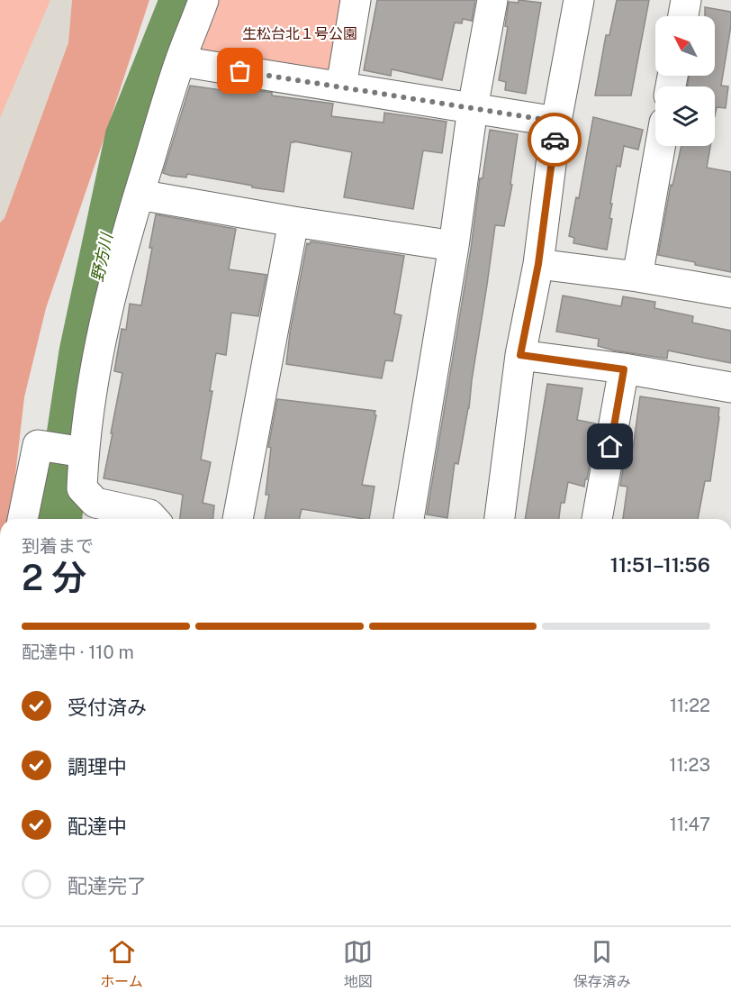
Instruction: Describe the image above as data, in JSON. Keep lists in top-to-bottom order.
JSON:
{
  "water": ["野方川"],
  "parks": ["生松台北１号公園"],
  "north": "top left",
  "page": {
    "heading": ["2 分", "到着まで", "11:51–11:56"],
    "bar": "配達中 · 110 m",
    "list": [
      ["受付済み", "11:22"],
      ["調理中", "11:23"],
      ["配達中", "11:47"],
      "配達完了"
    ],
    "tabs": ["ホーム", "地図", "保存済み"]
  }
}
